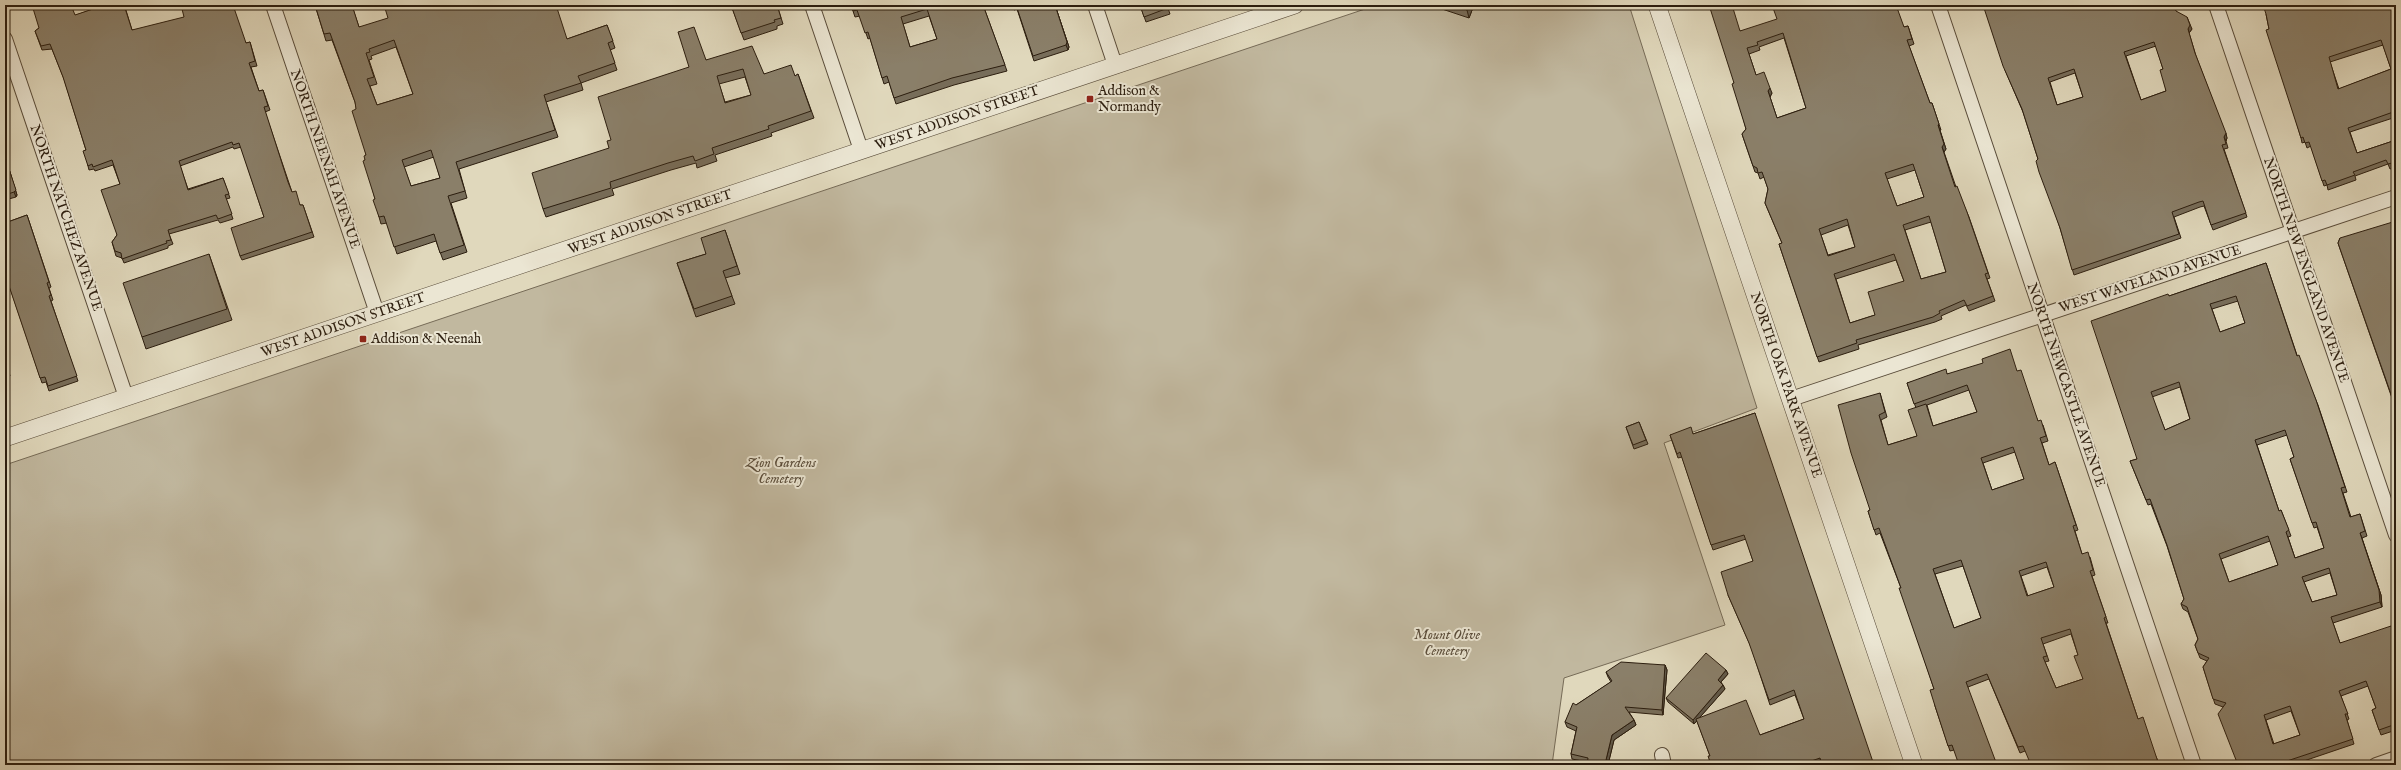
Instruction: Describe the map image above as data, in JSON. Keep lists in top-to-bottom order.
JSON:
{
  "streets": {
    "street": [
      "WEST ADDISON STREET",
      "NORTH NEENAH AVENUE",
      "NORTH NATCHEZ AVENUE",
      "NORTH NEW ENGLAND AVENUE",
      "WEST WAVELAND AVENUE",
      "NORTH OAK PARK AVENUE",
      "NORTH NEWCASTLE AVENUE"
    ]
  },
  "crossings": [
    ["WEST ADDISON STREET", "NORTH NEENAH AVENUE"],
    ["WEST ADDISON STREET", "NORTH NATCHEZ AVENUE"],
    ["NORTH NEW ENGLAND AVENUE", "WEST WAVELAND AVENUE"],
    ["WEST WAVELAND AVENUE", "NORTH OAK PARK AVENUE"],
    ["WEST WAVELAND AVENUE", "NORTH NEWCASTLE AVENUE"]
  ],
  "parks": ["Zion Gardens Cemetery", "Mount Olive Cemetery"],
  "places": {
    "transit": ["Addison & Normandy", "Addison & Neenah"]
  }
}
